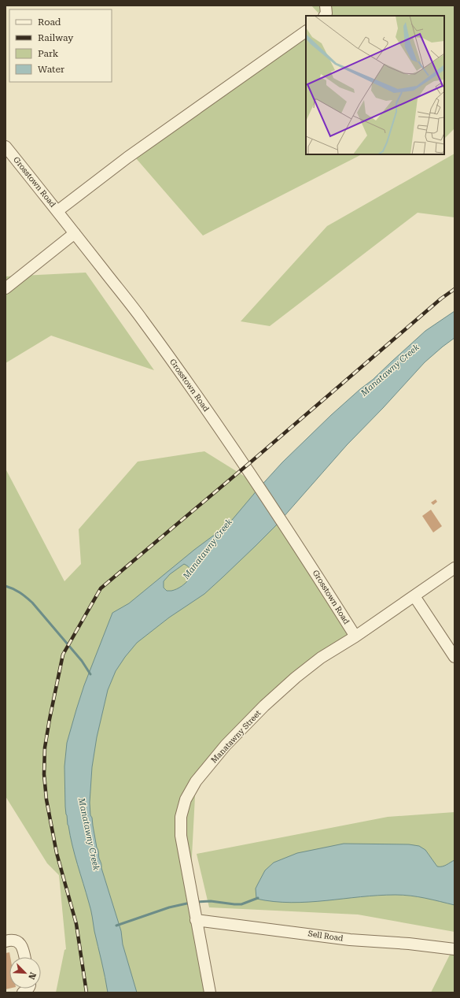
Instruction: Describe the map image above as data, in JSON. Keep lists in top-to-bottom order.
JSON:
{
  "streets": {
    "street": ["Grosstown Road", "Manatawny Street", "Sell Road"]
  },
  "crossings": [
    ["Grosstown Road", "Manatawny Street"],
    ["Manatawny Street", "Sell Road"]
  ],
  "water": ["Manatawny Creek"],
  "legend": [
    "Road",
    "Railway",
    "Park",
    "Water"
  ],
  "north": "bottom right"
}
